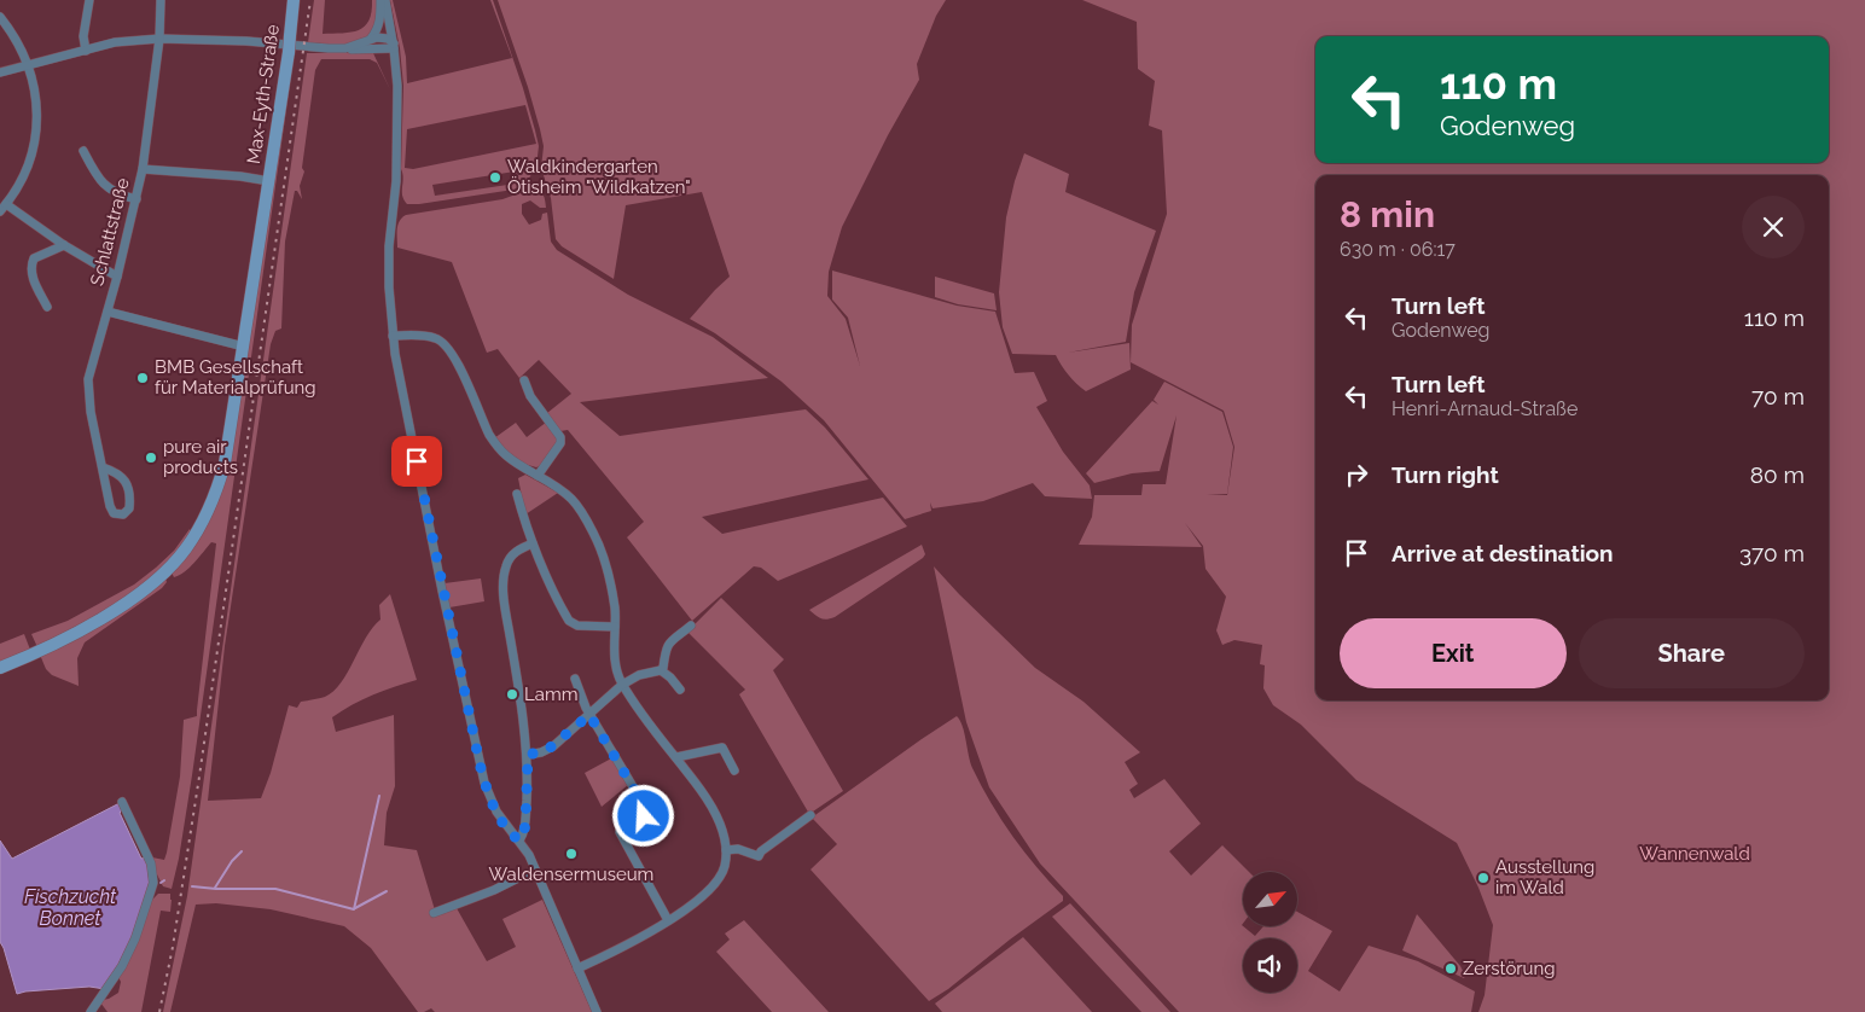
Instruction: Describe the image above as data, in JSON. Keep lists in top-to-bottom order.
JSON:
{
  "streets": {
    "street": ["Max-Eyth-Straße", "Schlattstraße"]
  },
  "crossings": [
    ["Max-Eyth-Straße", "Schlattstraße"]
  ],
  "water": ["Fischzucht Bonnet"],
  "parks": ["Wannenwald"],
  "places": [
    "Waldkindergarten Ötisheim \"Wildkatzen\"",
    "BMB Gesellschaft für Materialprüfung",
    "pure air products",
    "Lamm",
    "Waldensermuseum",
    "Ausstellung im Wald",
    "Zerstörung"
  ],
  "north": "top right",
  "page": {
    "turn": ["110 m", "Godenweg"],
    "heading": ["8 min", "630 m · 06:17"],
    "list": [
      {
        "name": "Turn left",
        "note": "Godenweg",
        "value": "110 m"
      },
      {
        "name": "Turn left",
        "note": "Henri-Arnaud-Straße",
        "value": "70 m"
      },
      {
        "name": "Turn right",
        "value": "80 m"
      },
      {
        "name": "Arrive at destination",
        "value": "370 m"
      }
    ],
    "buttons": ["Exit", "Share"]
  }
}
